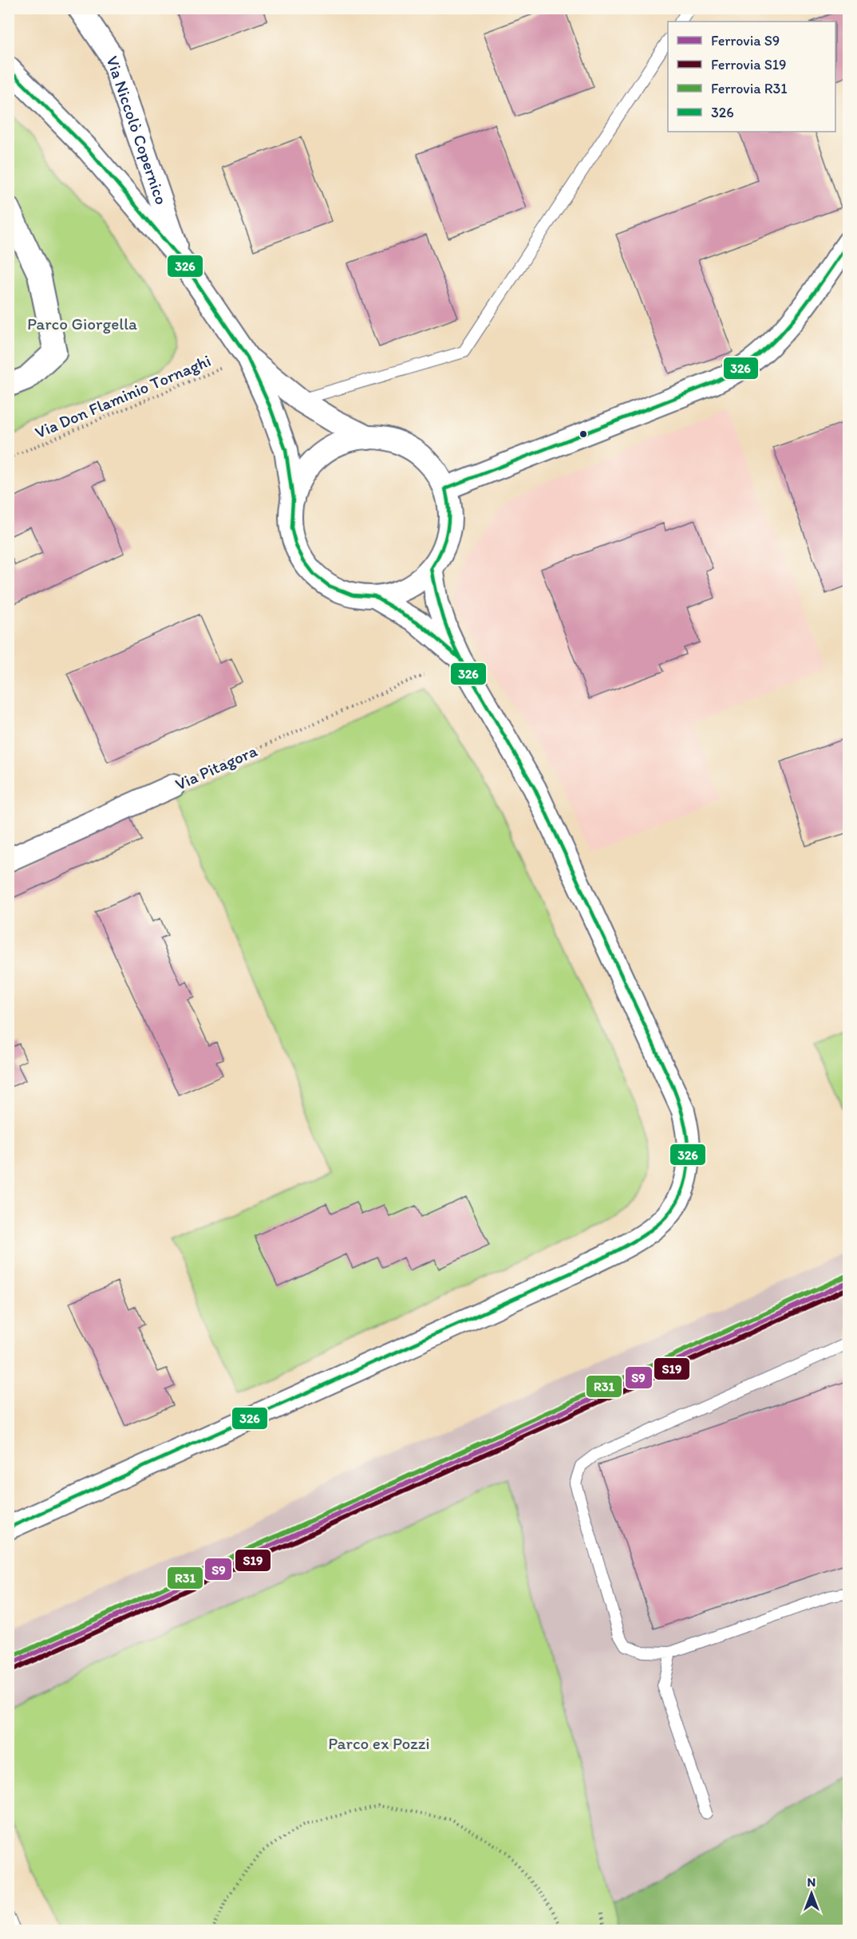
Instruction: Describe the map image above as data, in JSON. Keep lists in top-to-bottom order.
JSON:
{
  "streets": {
    "street": ["Via Niccolò Copernico", "Via Pitagora"],
    "path": ["Via Don Flaminio Tornaghi"]
  },
  "crossings": [
    ["Via Niccolò Copernico", "Via Don Flaminio Tornaghi"]
  ],
  "parks": ["Parco Giorgella", "Parco ex Pozzi"],
  "lines": [
    "transit line 326",
    "rail line R31",
    "rail line S9",
    "rail line S19"
  ],
  "legend": [
    "Ferrovia S9",
    "Ferrovia S19",
    "Ferrovia R31",
    "326"
  ],
  "north": "top"
}
